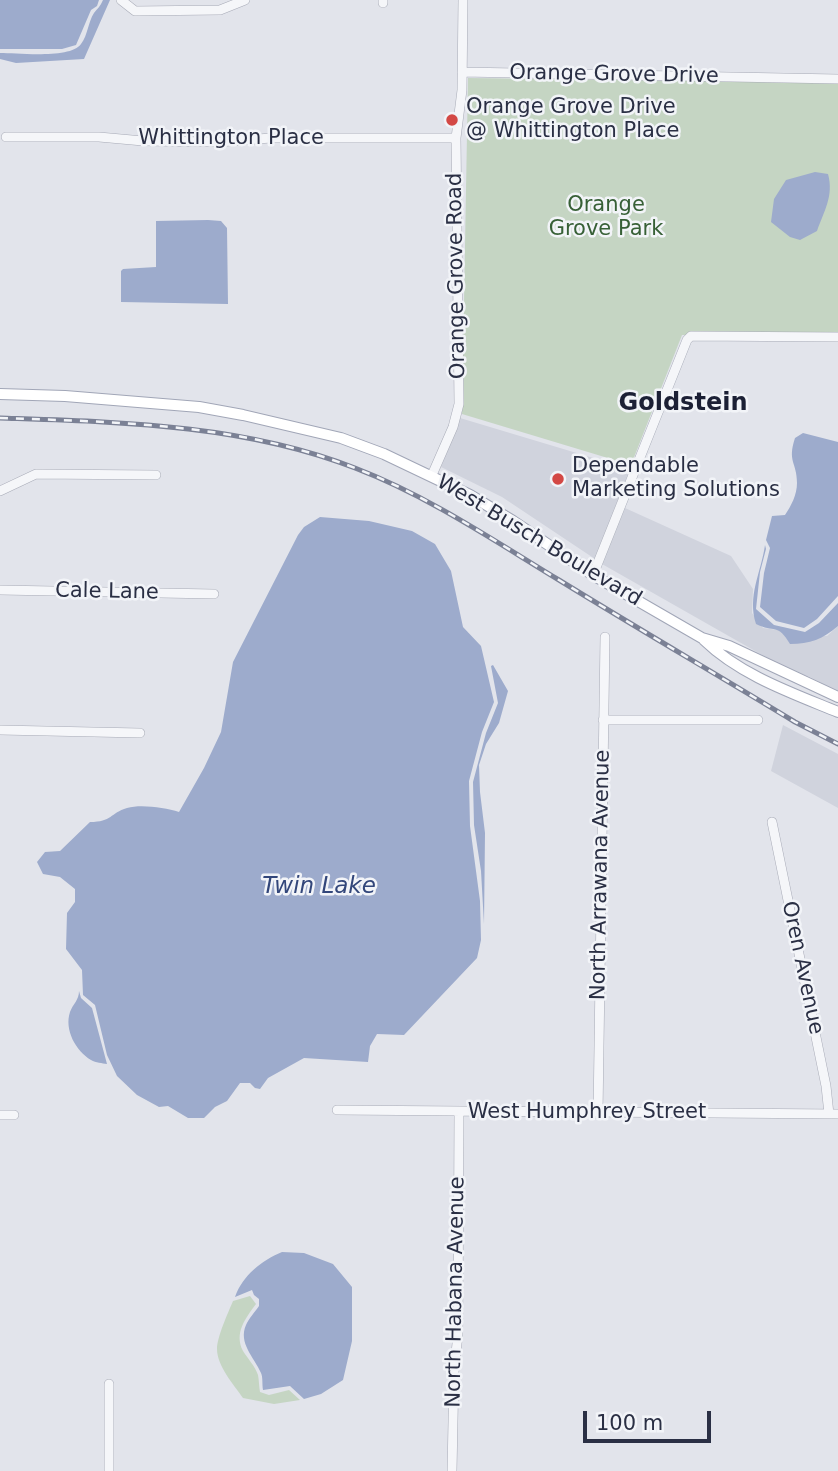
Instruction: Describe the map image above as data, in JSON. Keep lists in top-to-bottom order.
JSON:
{
  "streets": {
    "main road": ["West Busch Boulevard"],
    "street": [
      "Orange Grove Drive",
      "Whittington Place",
      "Orange Grove Road",
      "Cale Lane",
      "North Arrawana Avenue",
      "Oren Avenue",
      "West Humphrey Street",
      "North Habana Avenue"
    ]
  },
  "crossings": [
    ["Orange Grove Drive", "Orange Grove Road"],
    ["Whittington Place", "Orange Grove Road"],
    ["Orange Grove Road", "West Busch Boulevard"],
    ["North Arrawana Avenue", "West Humphrey Street"],
    ["Oren Avenue", "West Humphrey Street"],
    ["West Humphrey Street", "North Habana Avenue"]
  ],
  "districts": ["Goldstein"],
  "water": ["Twin Lake"],
  "parks": ["Orange Grove Park"],
  "places": ["Orange Grove Drive @ Whittington Place", "Dependable Marketing Solutions"],
  "scale_bar": "100 m"
}
